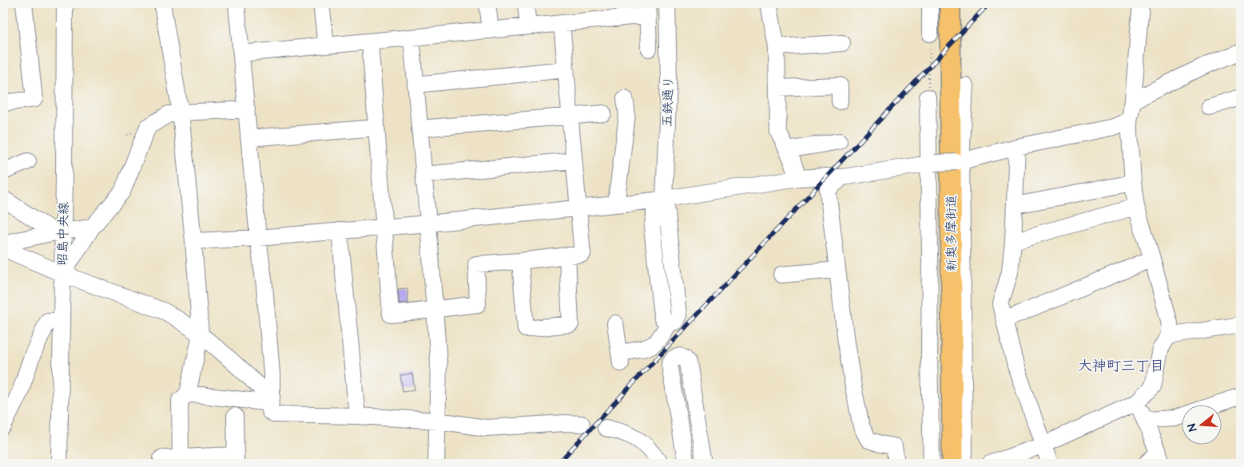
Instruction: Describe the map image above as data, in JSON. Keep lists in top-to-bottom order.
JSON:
{
  "streets": {
    "main road": ["新奥多摩街道"],
    "street": ["五鉄通り", "昭島中央線"]
  },
  "districts": ["大神町三丁目"],
  "north": "left"
}
